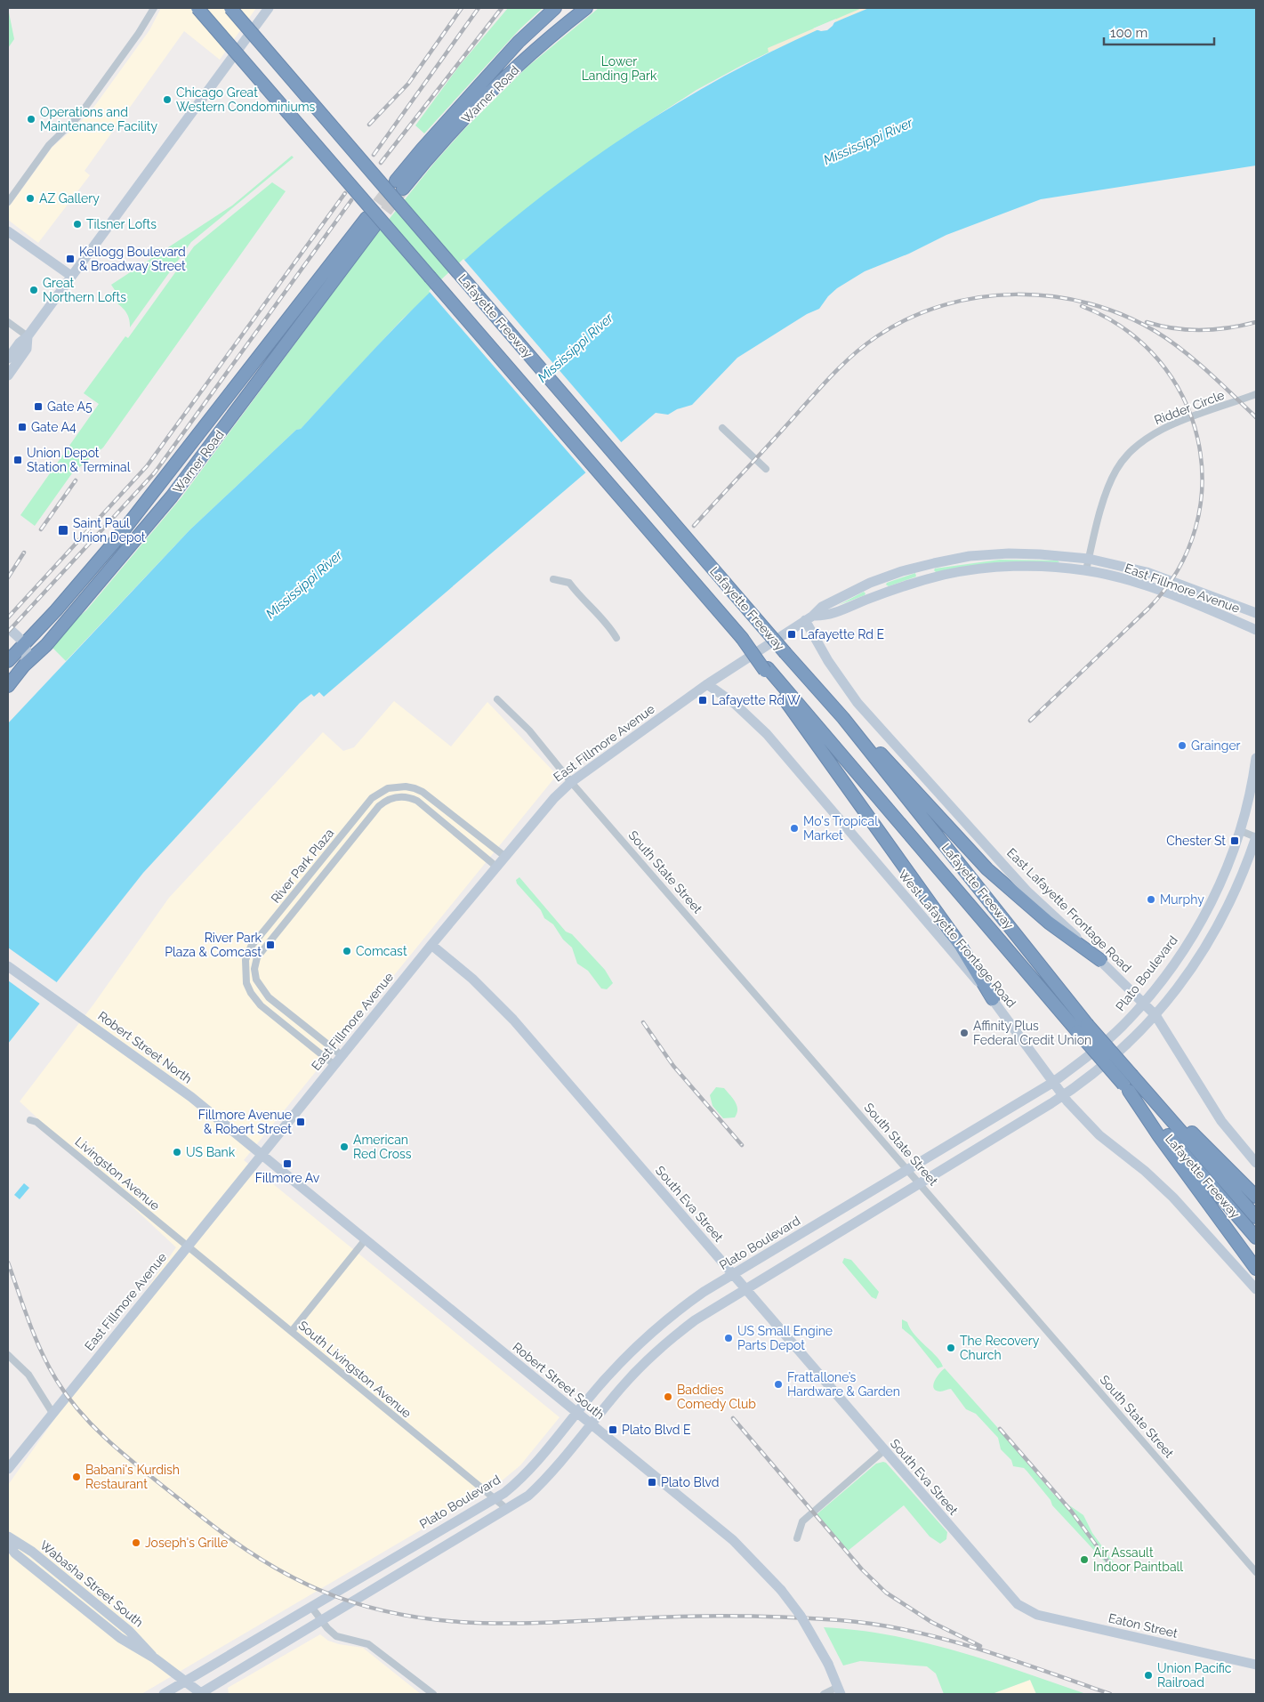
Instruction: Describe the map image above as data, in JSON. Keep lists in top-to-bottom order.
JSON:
{
  "streets": {
    "highway": ["Warner Road", "Lafayette Freeway"],
    "main road": [
      "East Fillmore Avenue",
      "East Lafayette Frontage Road",
      "West Lafayette Frontage Road",
      "Plato Boulevard",
      "Robert Street North",
      "South Eva Street",
      "Robert Street South",
      "Wabasha Street South",
      "Eaton Street"
    ],
    "street": [
      "Ridder Circle",
      "River Park Plaza",
      "South State Street",
      "Livingston Avenue",
      "South Livingston Avenue"
    ]
  },
  "crossings": [
    ["Ridder Circle", "East Fillmore Avenue"],
    ["East Fillmore Avenue", "River Park Plaza"],
    ["East Fillmore Avenue", "South State Street"],
    ["East Fillmore Avenue", "East Lafayette Frontage Road"],
    ["East Fillmore Avenue", "West Lafayette Frontage Road"],
    ["East Fillmore Avenue", "Robert Street North"],
    ["East Fillmore Avenue", "Livingston Avenue"],
    ["East Fillmore Avenue", "South Eva Street"],
    ["East Fillmore Avenue", "South Livingston Avenue"],
    ["East Fillmore Avenue", "Robert Street South"],
    ["South State Street", "Plato Boulevard"],
    ["East Lafayette Frontage Road", "Plato Boulevard"],
    ["West Lafayette Frontage Road", "Plato Boulevard"],
    ["Plato Boulevard", "South Eva Street"],
    ["Plato Boulevard", "South Livingston Avenue"],
    ["Plato Boulevard", "Robert Street South"],
    ["Plato Boulevard", "Wabasha Street South"],
    ["Robert Street North", "Robert Street South"],
    ["Livingston Avenue", "South Livingston Avenue"],
    ["South Eva Street", "Eaton Street"]
  ],
  "water": ["Mississippi River"],
  "parks": ["Lower Landing Park"],
  "places": {
    "other": [
      "Chicago Great Western Condominiums",
      "Operations and Maintenance Facility",
      "AZ Gallery",
      "Tilsner Lofts",
      "Great Northern Lofts",
      "Grainger",
      "Mo's Tropical Market",
      "Murphy",
      "Comcast",
      "Affinity Plus Federal Credit Union",
      "American Red Cross",
      "US Bank",
      "US Small Engine Parts Depot",
      "The Recovery Church",
      "Frattallone’s Hardware & Garden",
      "Baddies Comedy Club",
      "Babani's Kurdish Restaurant",
      "Joseph's Grille",
      "Air Assault Indoor Paintball",
      "Union Pacific Railroad"
    ],
    "transit": [
      "Kellogg Boulevard & Broadway Street",
      "Gate A5",
      "Gate A4",
      "Union Depot Station & Terminal",
      "Saint Paul Union Depot",
      "Lafayette Rd E",
      "Lafayette Rd W",
      "Chester St",
      "River Park Plaza & Comcast",
      "Fillmore Avenue & Robert Street",
      "Fillmore Av",
      "Plato Blvd E",
      "Plato Blvd"
    ]
  },
  "scale_bar": "100 m"
}
